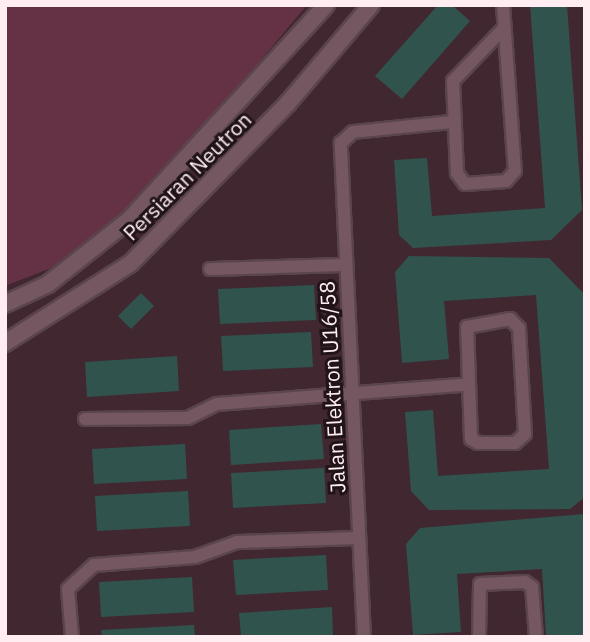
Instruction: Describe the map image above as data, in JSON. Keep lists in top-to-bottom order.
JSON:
{
  "streets": {
    "street": ["Persiaran Neutron", "Jalan Elektron U16/58"]
  }
}
